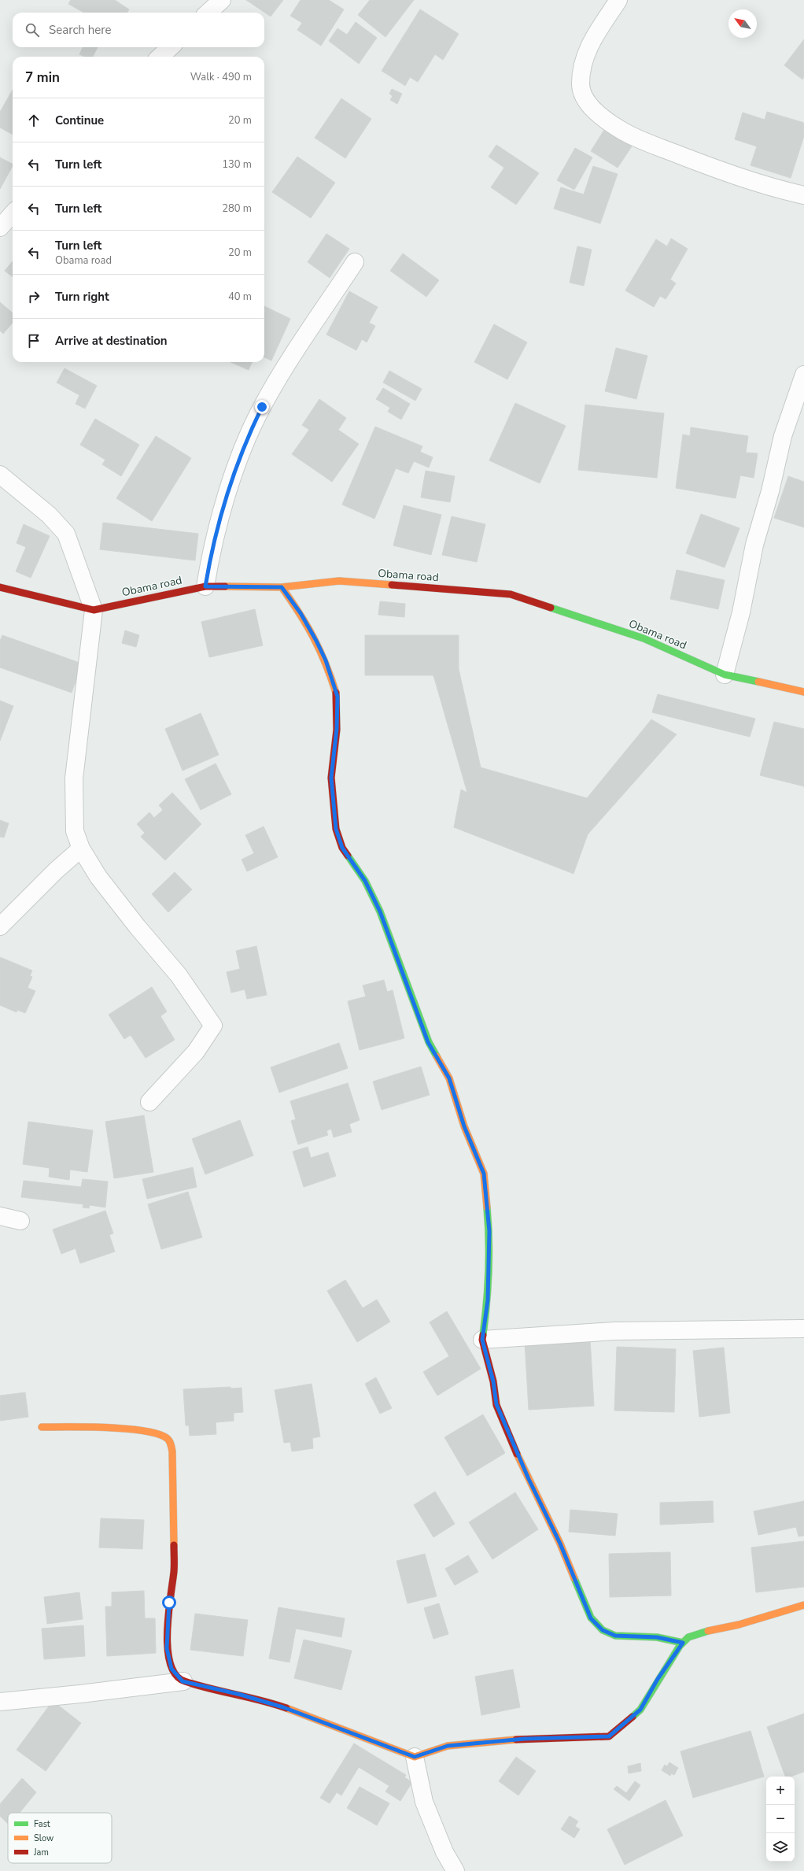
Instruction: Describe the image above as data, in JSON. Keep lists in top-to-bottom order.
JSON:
{
  "streets": {
    "street": ["Obama road"]
  },
  "legend": ["Fast", "Slow", "Jam"],
  "north": "top left",
  "page": {
    "search": "Search here",
    "heading": ["7 min", "Walk · 490 m"],
    "list": [
      ["Continue", "20 m"],
      ["Turn left", "130 m"],
      ["Turn left", "280 m"],
      ["Turn left", "Obama road", "20 m"],
      ["Turn right", "40 m"],
      "Arrive at destination"
    ],
    "map_buttons": ["+", "−"]
  }
}
